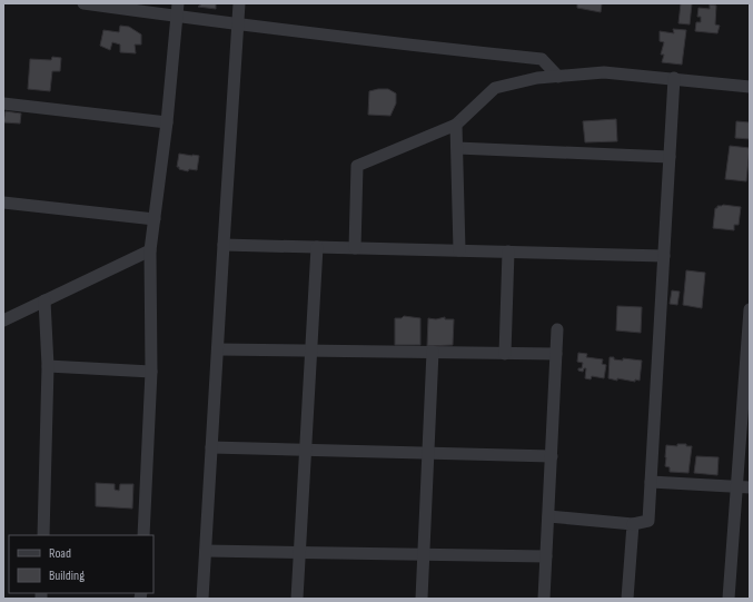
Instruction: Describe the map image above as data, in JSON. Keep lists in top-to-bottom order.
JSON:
{
  "legend": ["Road", "Building"]
}
